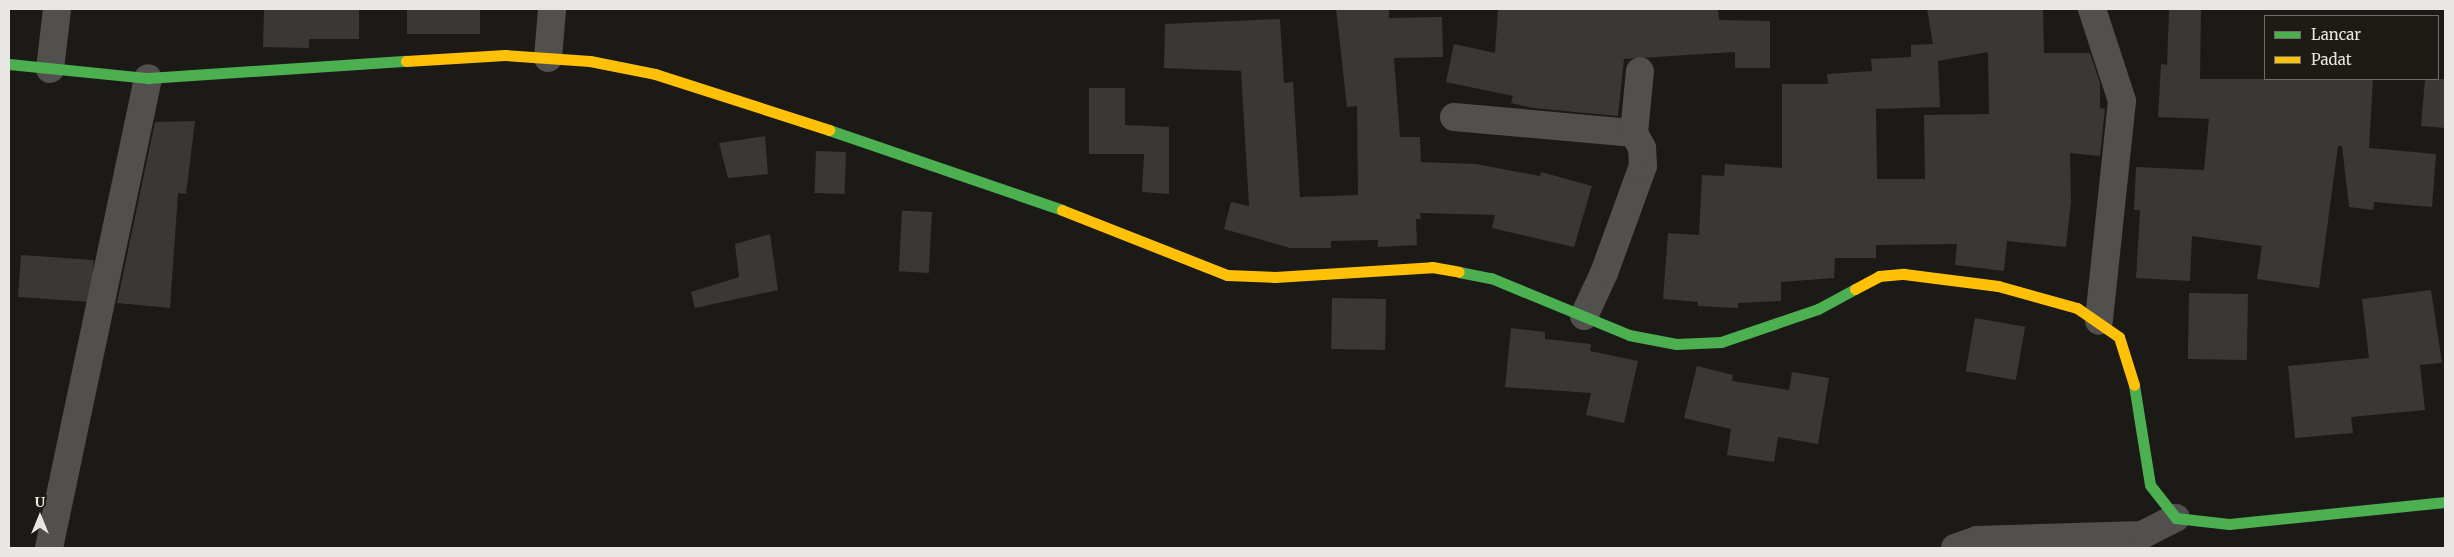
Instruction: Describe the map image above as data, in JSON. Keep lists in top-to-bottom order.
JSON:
{
  "legend": ["Lancar", "Padat"],
  "north": "top"
}
